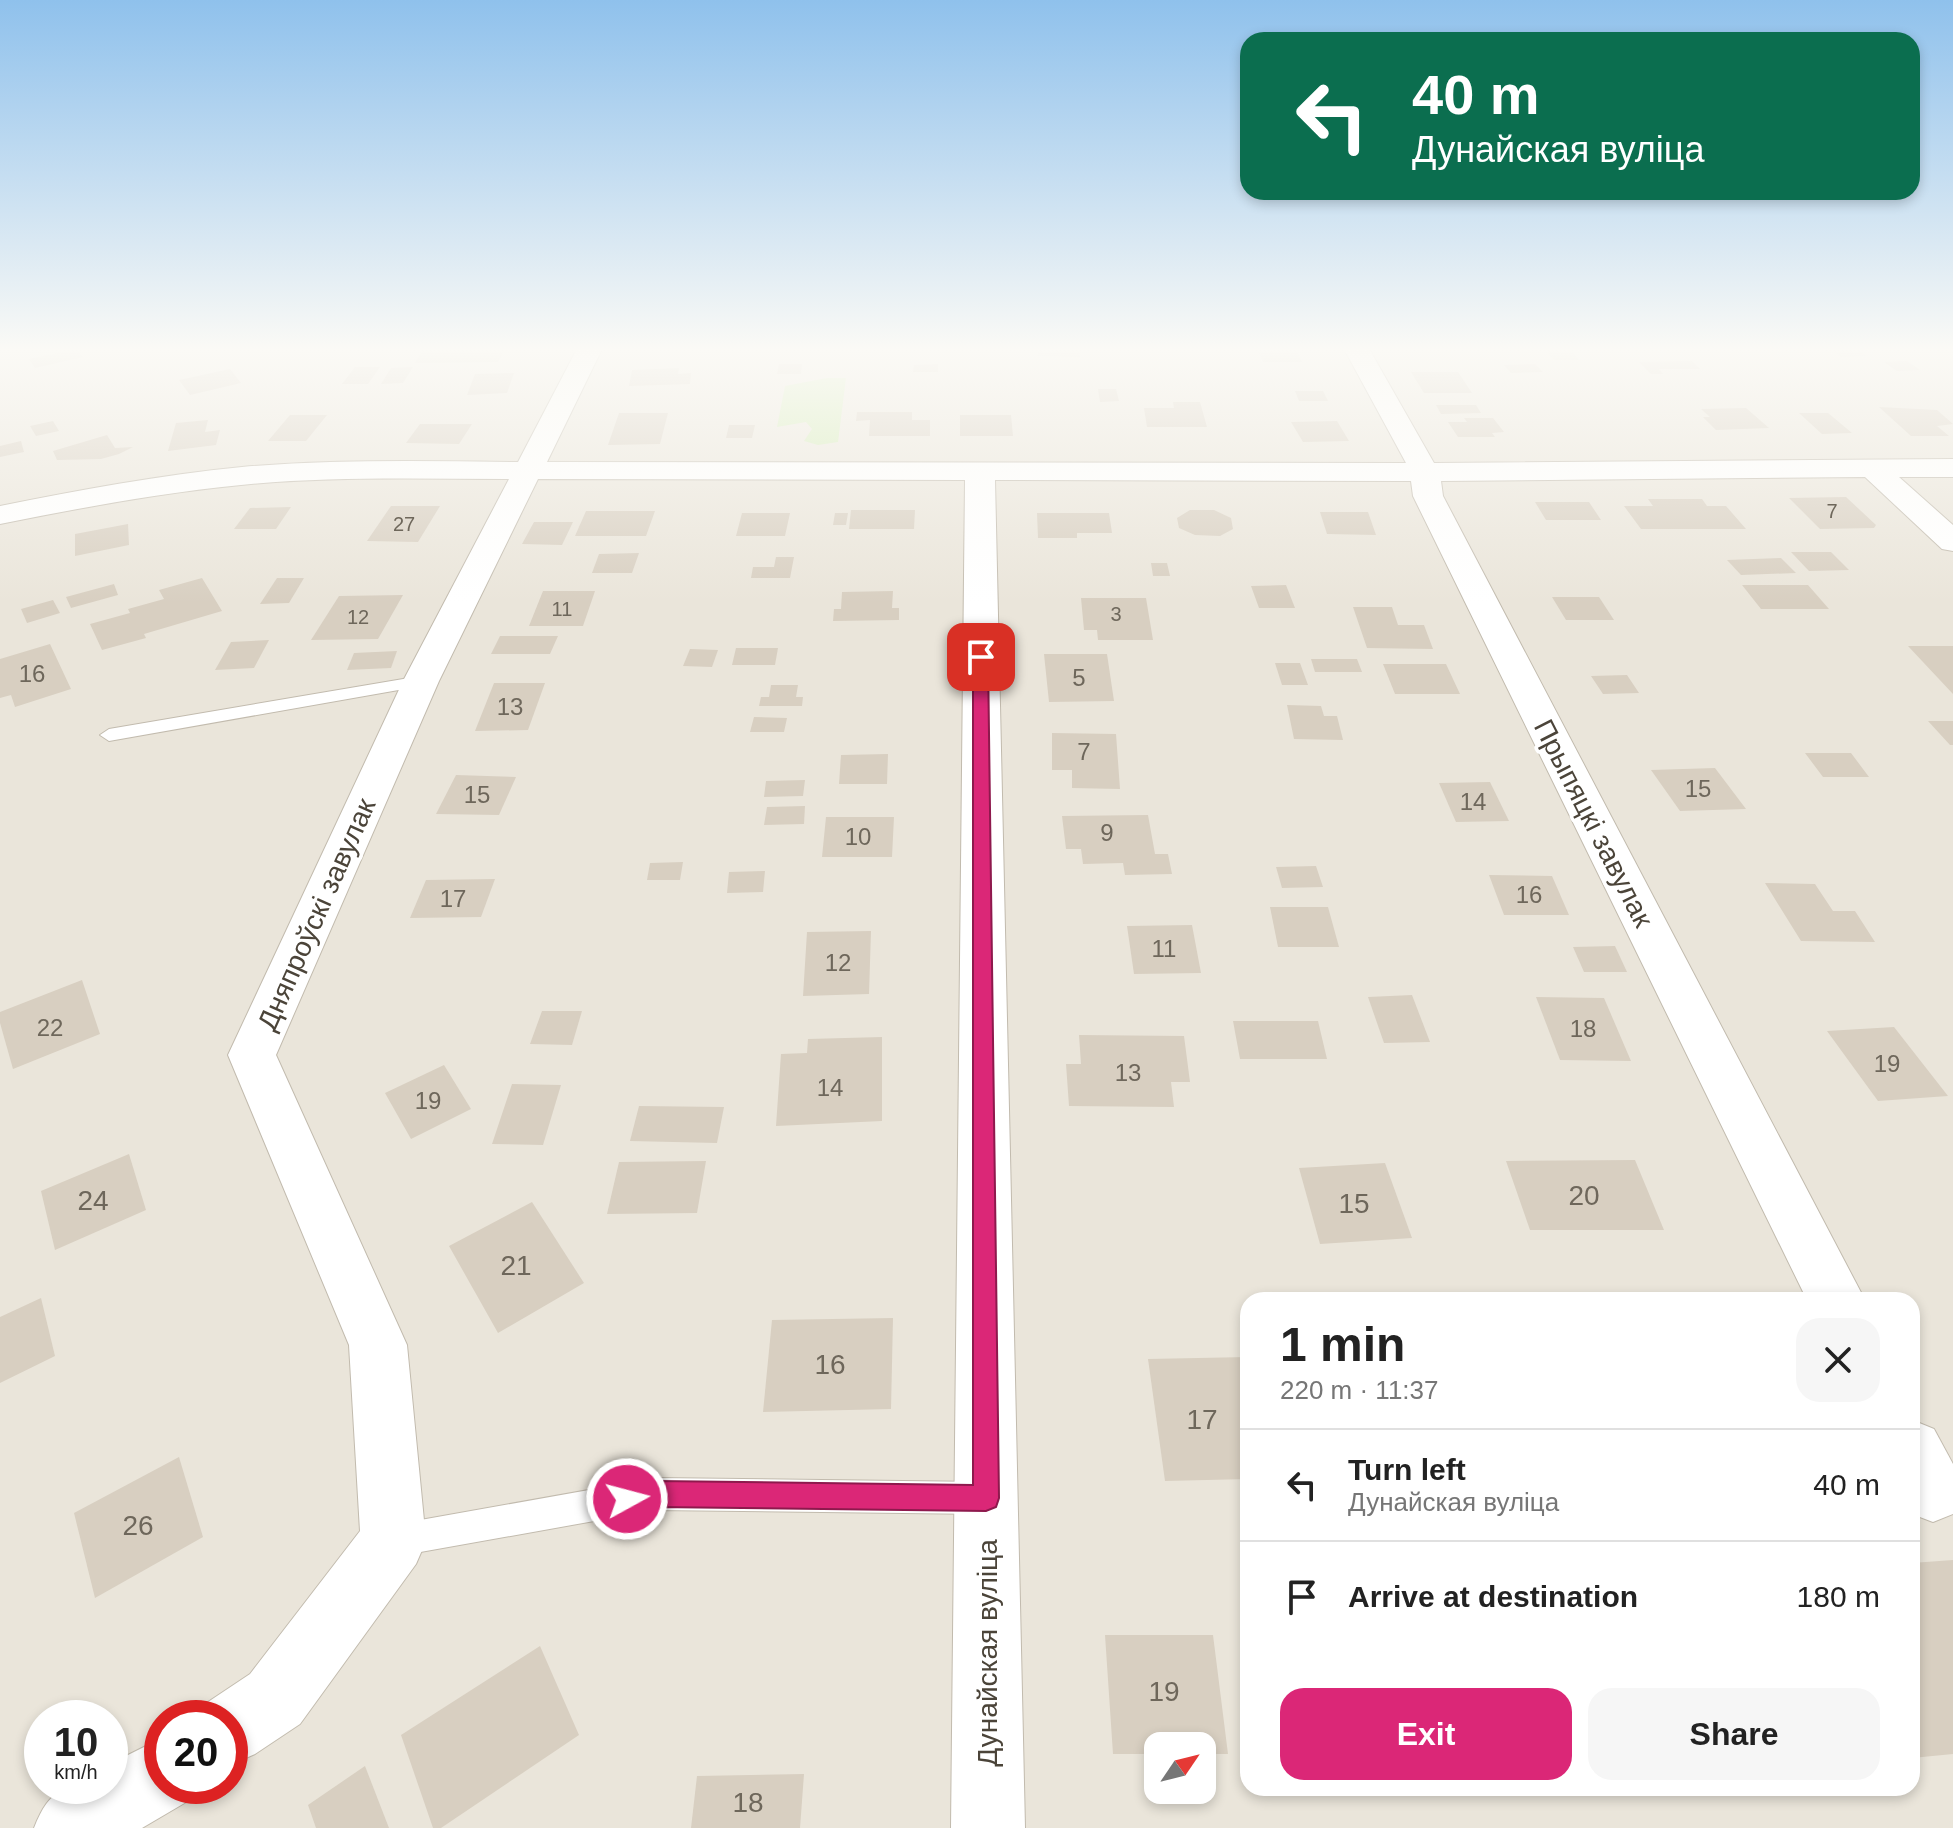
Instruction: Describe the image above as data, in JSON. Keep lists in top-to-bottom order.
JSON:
{
  "streets": {
    "street": ["Прыпяцкі завулак", "Дняпроўскі завулак", "Дунайская вуліца"]
  },
  "house_numbers": [
    "7",
    "27",
    "11",
    "3",
    "12",
    "16",
    "5",
    "13",
    "7",
    "15",
    "15",
    "14",
    "9",
    "10",
    "16",
    "17",
    "11",
    "12",
    "22",
    "18",
    "19",
    "13",
    "14",
    "19",
    "20",
    "24",
    "15",
    "21",
    "16",
    "17",
    "26",
    "19",
    "18"
  ],
  "north": "top right",
  "page": {
    "turn": ["40 m", "Дунайская вуліца"],
    "heading": ["1 min", "220 m · 11:37"],
    "list": [
      {
        "name": "Turn left",
        "note": "Дунайская вуліца",
        "value": "40 m"
      },
      {
        "name": "Arrive at destination",
        "value": "180 m"
      }
    ],
    "buttons": ["Exit", "Share"],
    "speed": "10 km/h",
    "limit": "20"
  }
}
